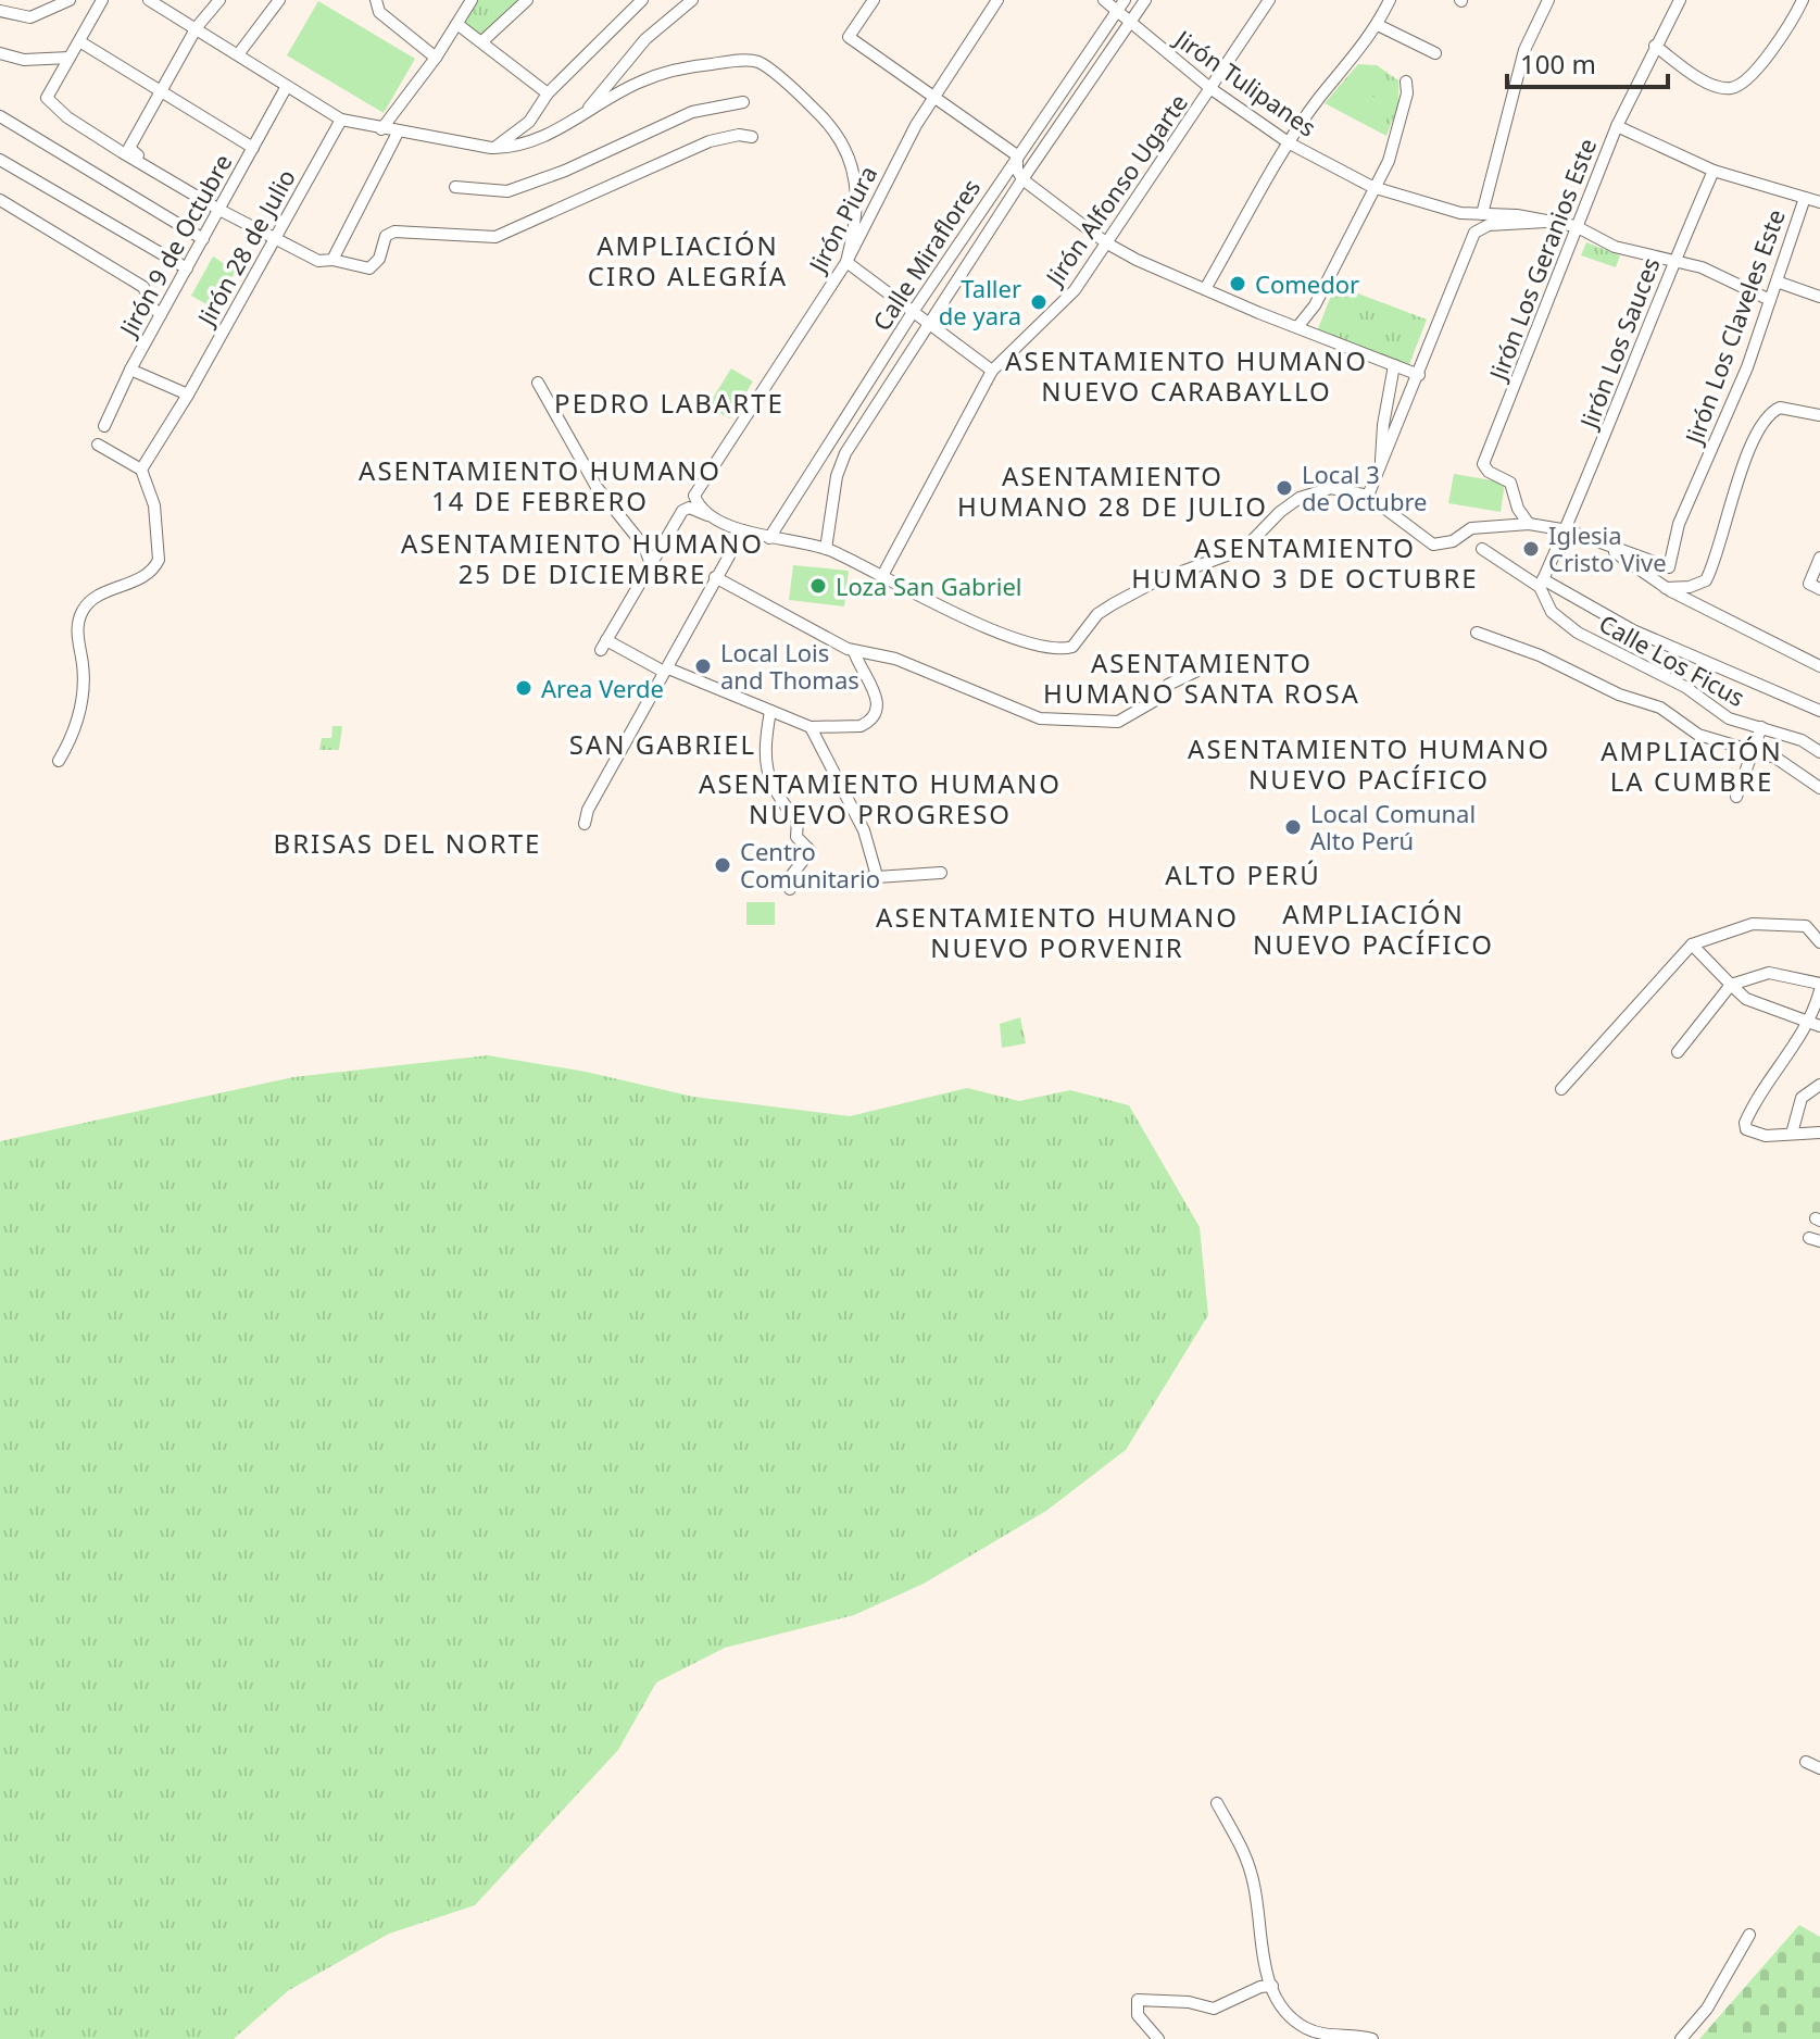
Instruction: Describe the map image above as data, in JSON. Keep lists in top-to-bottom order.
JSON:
{
  "streets": {
    "street": [
      "Jirón Tulipanes",
      "Jirón Alfonso Ugarte",
      "Jirón Piura",
      "Jirón 9 de Octubre",
      "Jirón 28 de Julio",
      "Calle Miraflores",
      "Jirón Los Geranios Este",
      "Jirón Los Claveles Este",
      "Jirón Los Sauces",
      "Calle Los Ficus"
    ]
  },
  "crossings": [
    ["Jirón Tulipanes", "Jirón Alfonso Ugarte"],
    ["Jirón Tulipanes", "Calle Miraflores"],
    ["Jirón Tulipanes", "Jirón Los Geranios Este"],
    ["Jirón Tulipanes", "Jirón Los Claveles Este"],
    ["Jirón Tulipanes", "Jirón Los Sauces"],
    ["Jirón Los Sauces", "Calle Los Ficus"]
  ],
  "districts": [
    "AMPLIACIÓN CIRO ALEGRÍA",
    "ASENTAMIENTO HUMANO NUEVO CARABAYLLO",
    "PEDRO LABARTE",
    "ASENTAMIENTO HUMANO 14 DE FEBRERO",
    "ASENTAMIENTO HUMANO 28 DE JULIO",
    "ASENTAMIENTO HUMANO 25 DE DICIEMBRE",
    "ASENTAMIENTO HUMANO 3 DE OCTUBRE",
    "ASENTAMIENTO HUMANO SANTA ROSA",
    "SAN GABRIEL",
    "ASENTAMIENTO HUMANO NUEVO PACÍFICO",
    "AMPLIACIÓN LA CUMBRE",
    "ASENTAMIENTO HUMANO NUEVO PROGRESO",
    "BRISAS DEL NORTE",
    "ALTO PERÚ",
    "AMPLIACIÓN NUEVO PACÍFICO",
    "ASENTAMIENTO HUMANO NUEVO PORVENIR"
  ],
  "places": [
    "Comedor",
    "Taller de yara",
    "Local 3 de Octubre",
    "Iglesia Cristo Vive",
    "Loza San Gabriel",
    "Local Lois and Thomas",
    "Area Verde",
    "Local Comunal Alto Perú",
    "Centro Comunitario"
  ],
  "scale_bar": "100 m"
}
